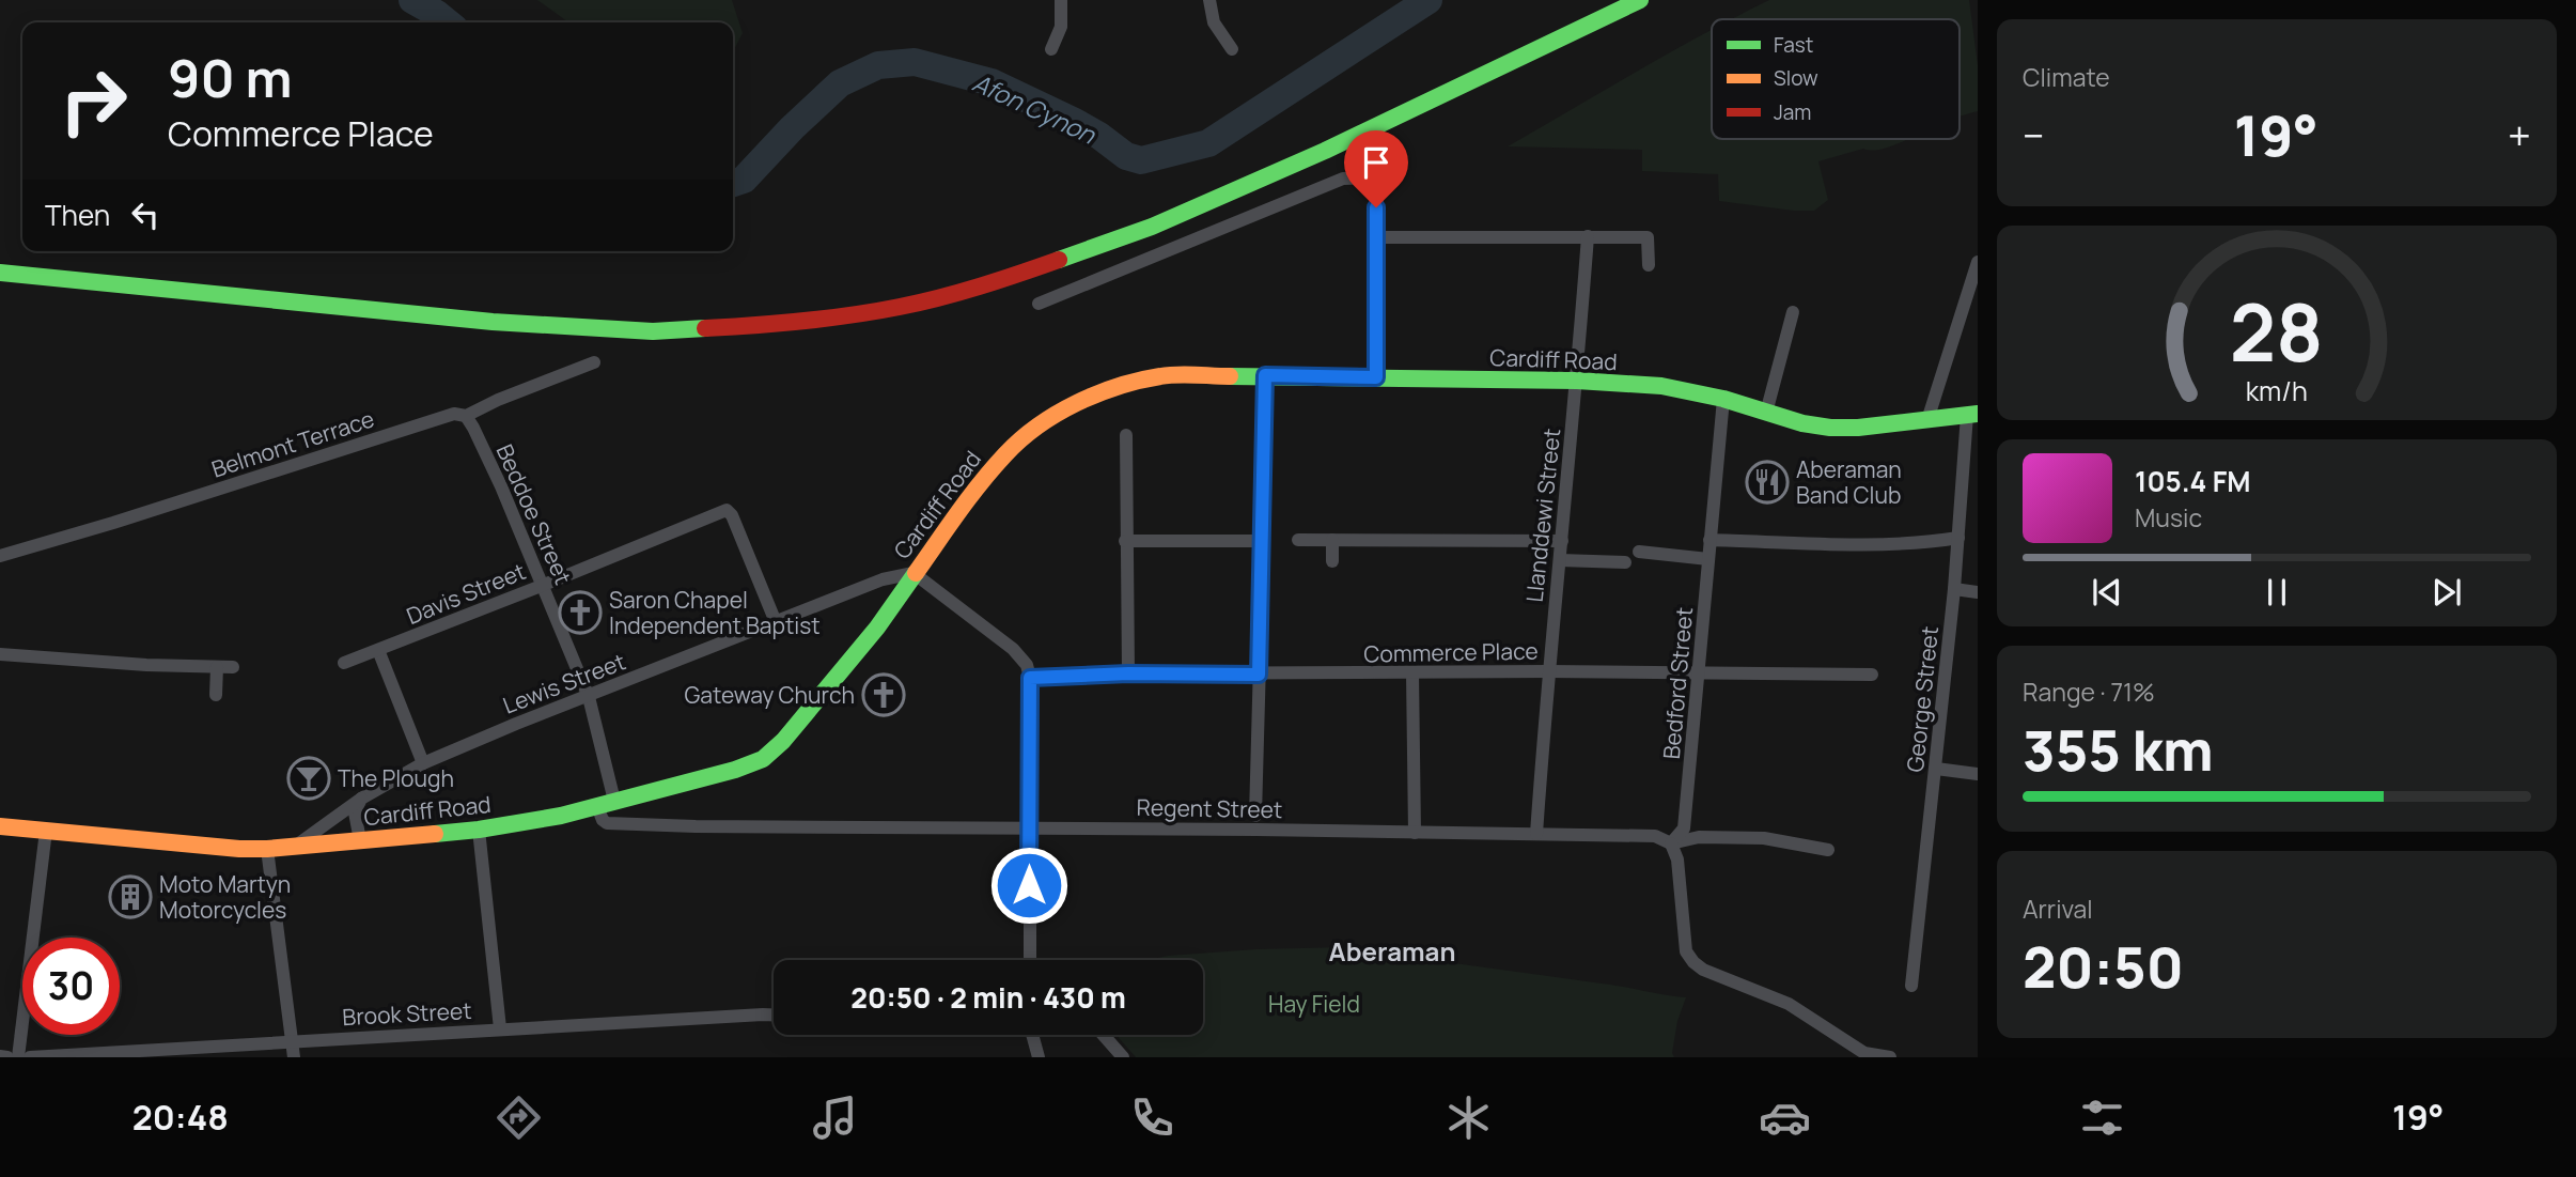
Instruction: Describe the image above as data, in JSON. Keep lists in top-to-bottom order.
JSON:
{
  "streets": {
    "main road": ["Cardiff Road"],
    "street": [
      "Belmont Terrace",
      "Beddoe Street",
      "Llanddewi Street",
      "Davis Street",
      "Commerce Place",
      "Lewis Street",
      "Bedford Street",
      "George Street",
      "Regent Street",
      "Brook Street"
    ]
  },
  "crossings": [
    ["Cardiff Road", "Beddoe Street"],
    ["Cardiff Road", "Llanddewi Street"],
    ["Cardiff Road", "Lewis Street"],
    ["Cardiff Road", "Bedford Street"],
    ["Cardiff Road", "George Street"],
    ["Cardiff Road", "Regent Street"],
    ["Belmont Terrace", "Beddoe Street"],
    ["Beddoe Street", "Davis Street"],
    ["Beddoe Street", "Lewis Street"],
    ["Llanddewi Street", "Commerce Place"],
    ["Llanddewi Street", "Regent Street"],
    ["Davis Street", "Lewis Street"],
    ["Commerce Place", "Bedford Street"],
    ["Bedford Street", "Regent Street"]
  ],
  "districts": ["Aberaman"],
  "water": ["Afon Cynon"],
  "parks": ["Hay Field"],
  "places": {
    "restaurant": ["Aberaman Band Club"],
    "church": ["Saron Chapel Independent Baptist", "Gateway Church"],
    "bar": ["The Plough"],
    "building": ["Moto Martyn Motorcycles"]
  },
  "legend": ["Fast", "Slow", "Jam"],
  "page": {
    "tile": [
      "Climate",
      ["Range · 71%", "355 km"],
      ["Arrival", "20:50"]
    ],
    "turn": ["90 m", "Commerce Place"],
    "heat": ["−", "19°", "+"],
    "then": "Then",
    "song": ["105.4 FM", "Music"],
    "limit": "30",
    "trip": "20:50 · 2 min · 430 m",
    "tabs": ["20:48", "19°"],
    "gauge": ["28", "km/h"]
  }
}
